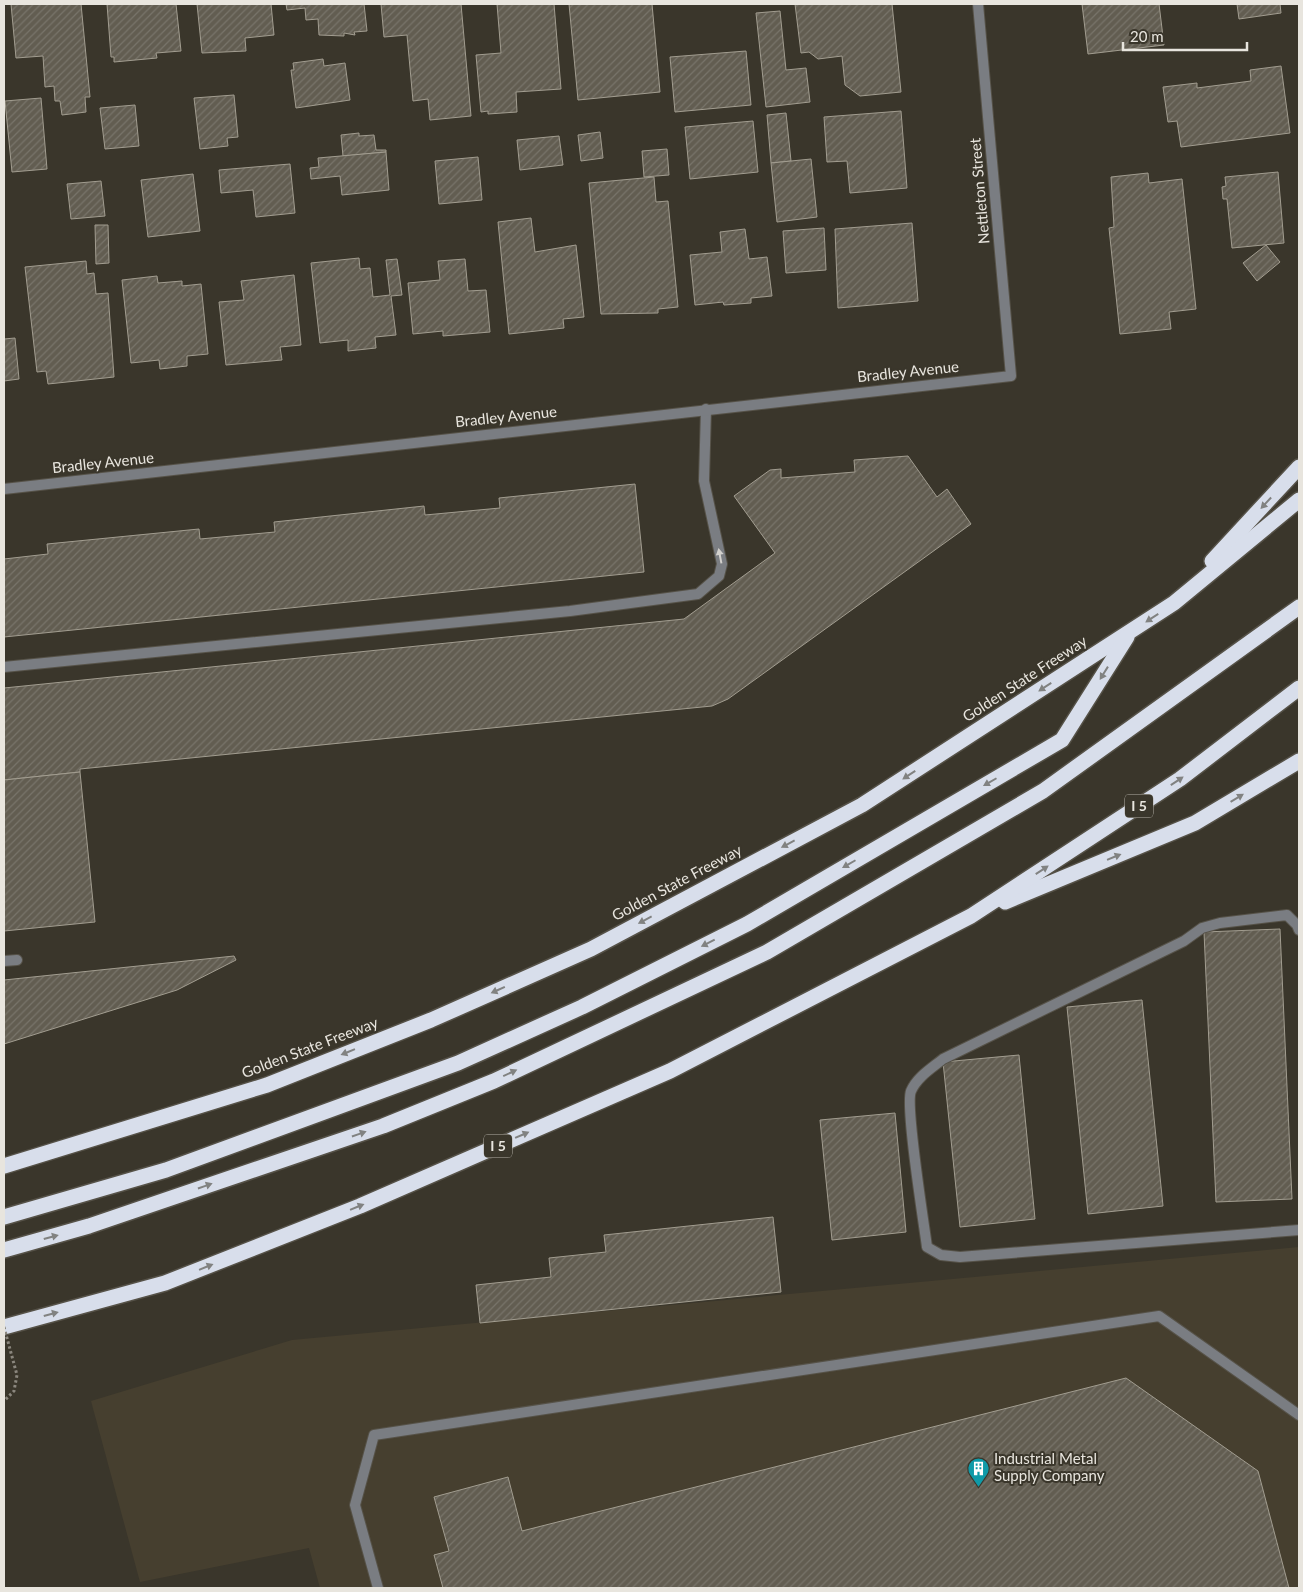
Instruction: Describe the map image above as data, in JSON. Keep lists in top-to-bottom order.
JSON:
{
  "streets": {
    "highway": ["Golden State Freeway", "I 5"],
    "street": ["Nettleton Street", "Bradley Avenue"]
  },
  "crossings": [
    ["Nettleton Street", "Bradley Avenue"]
  ],
  "places": {
    "building": ["Industrial Metal Supply Company"]
  },
  "scale_bar": "20 m"
}
